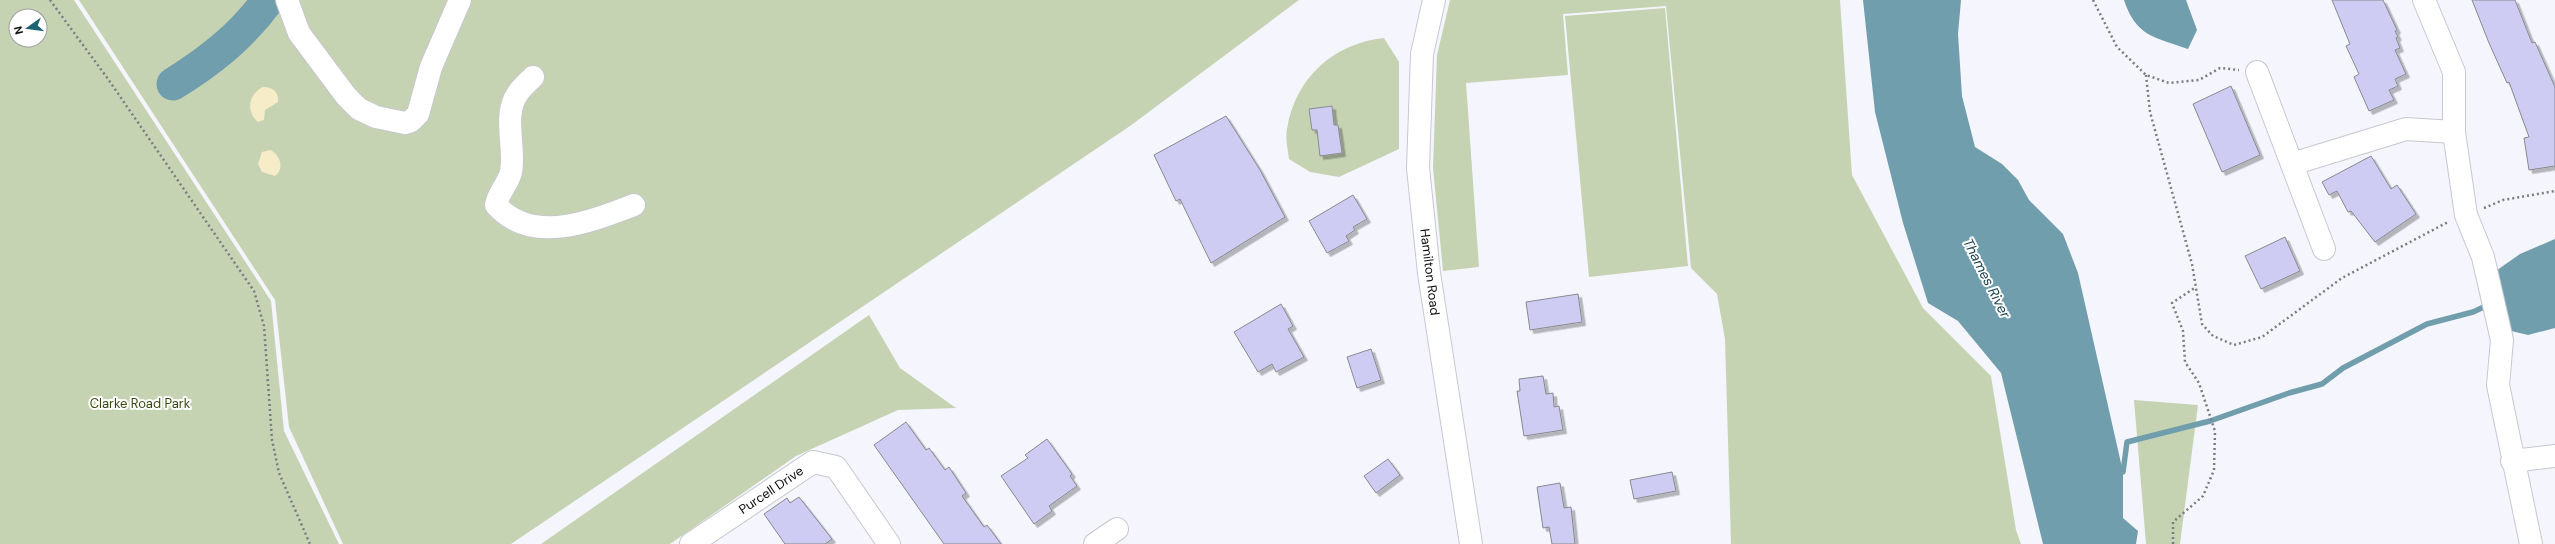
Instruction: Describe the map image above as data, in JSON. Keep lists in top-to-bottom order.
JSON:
{
  "streets": {
    "street": ["Hamilton Road", "Purcell Drive"]
  },
  "water": ["Thames River"],
  "parks": ["Clarke Road Park"],
  "north": "left"
}
